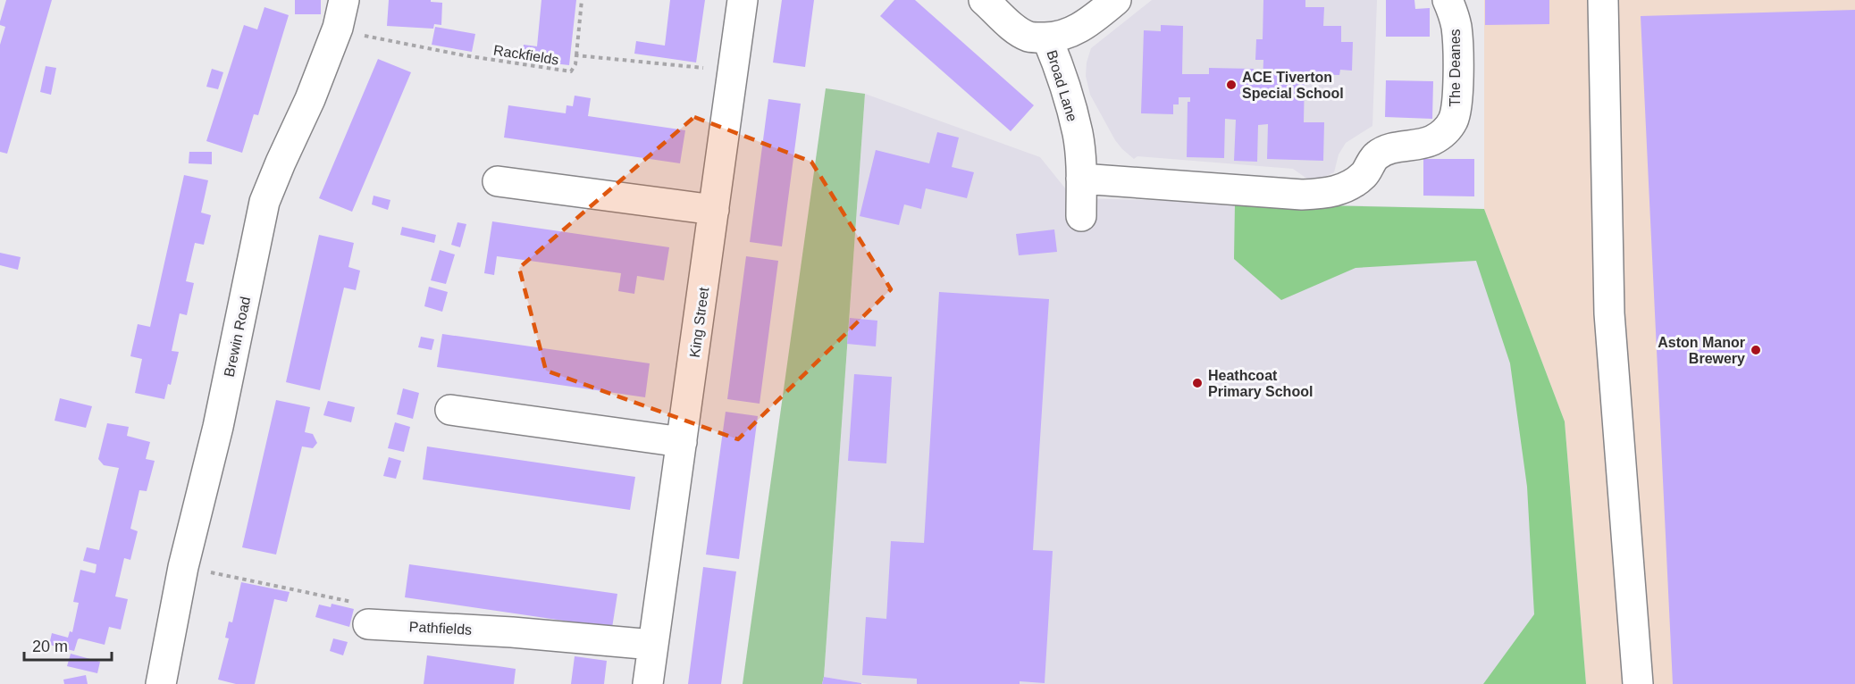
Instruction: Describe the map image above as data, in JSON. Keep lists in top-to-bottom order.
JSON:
{
  "streets": {
    "street": [
      "The Deanes",
      "Broad Lane",
      "King Street",
      "Brewin Road",
      "Pathfields"
    ],
    "path": ["Rackfields"]
  },
  "crossings": [
    ["Rackfields", "King Street"],
    ["Rackfields", "Brewin Road"],
    ["The Deanes", "Broad Lane"],
    ["King Street", "Pathfields"]
  ],
  "places": ["ACE Tiverton Special School", "Aston Manor Brewery", "Heathcoat Primary School"],
  "scale_bar": "20 m"
}
